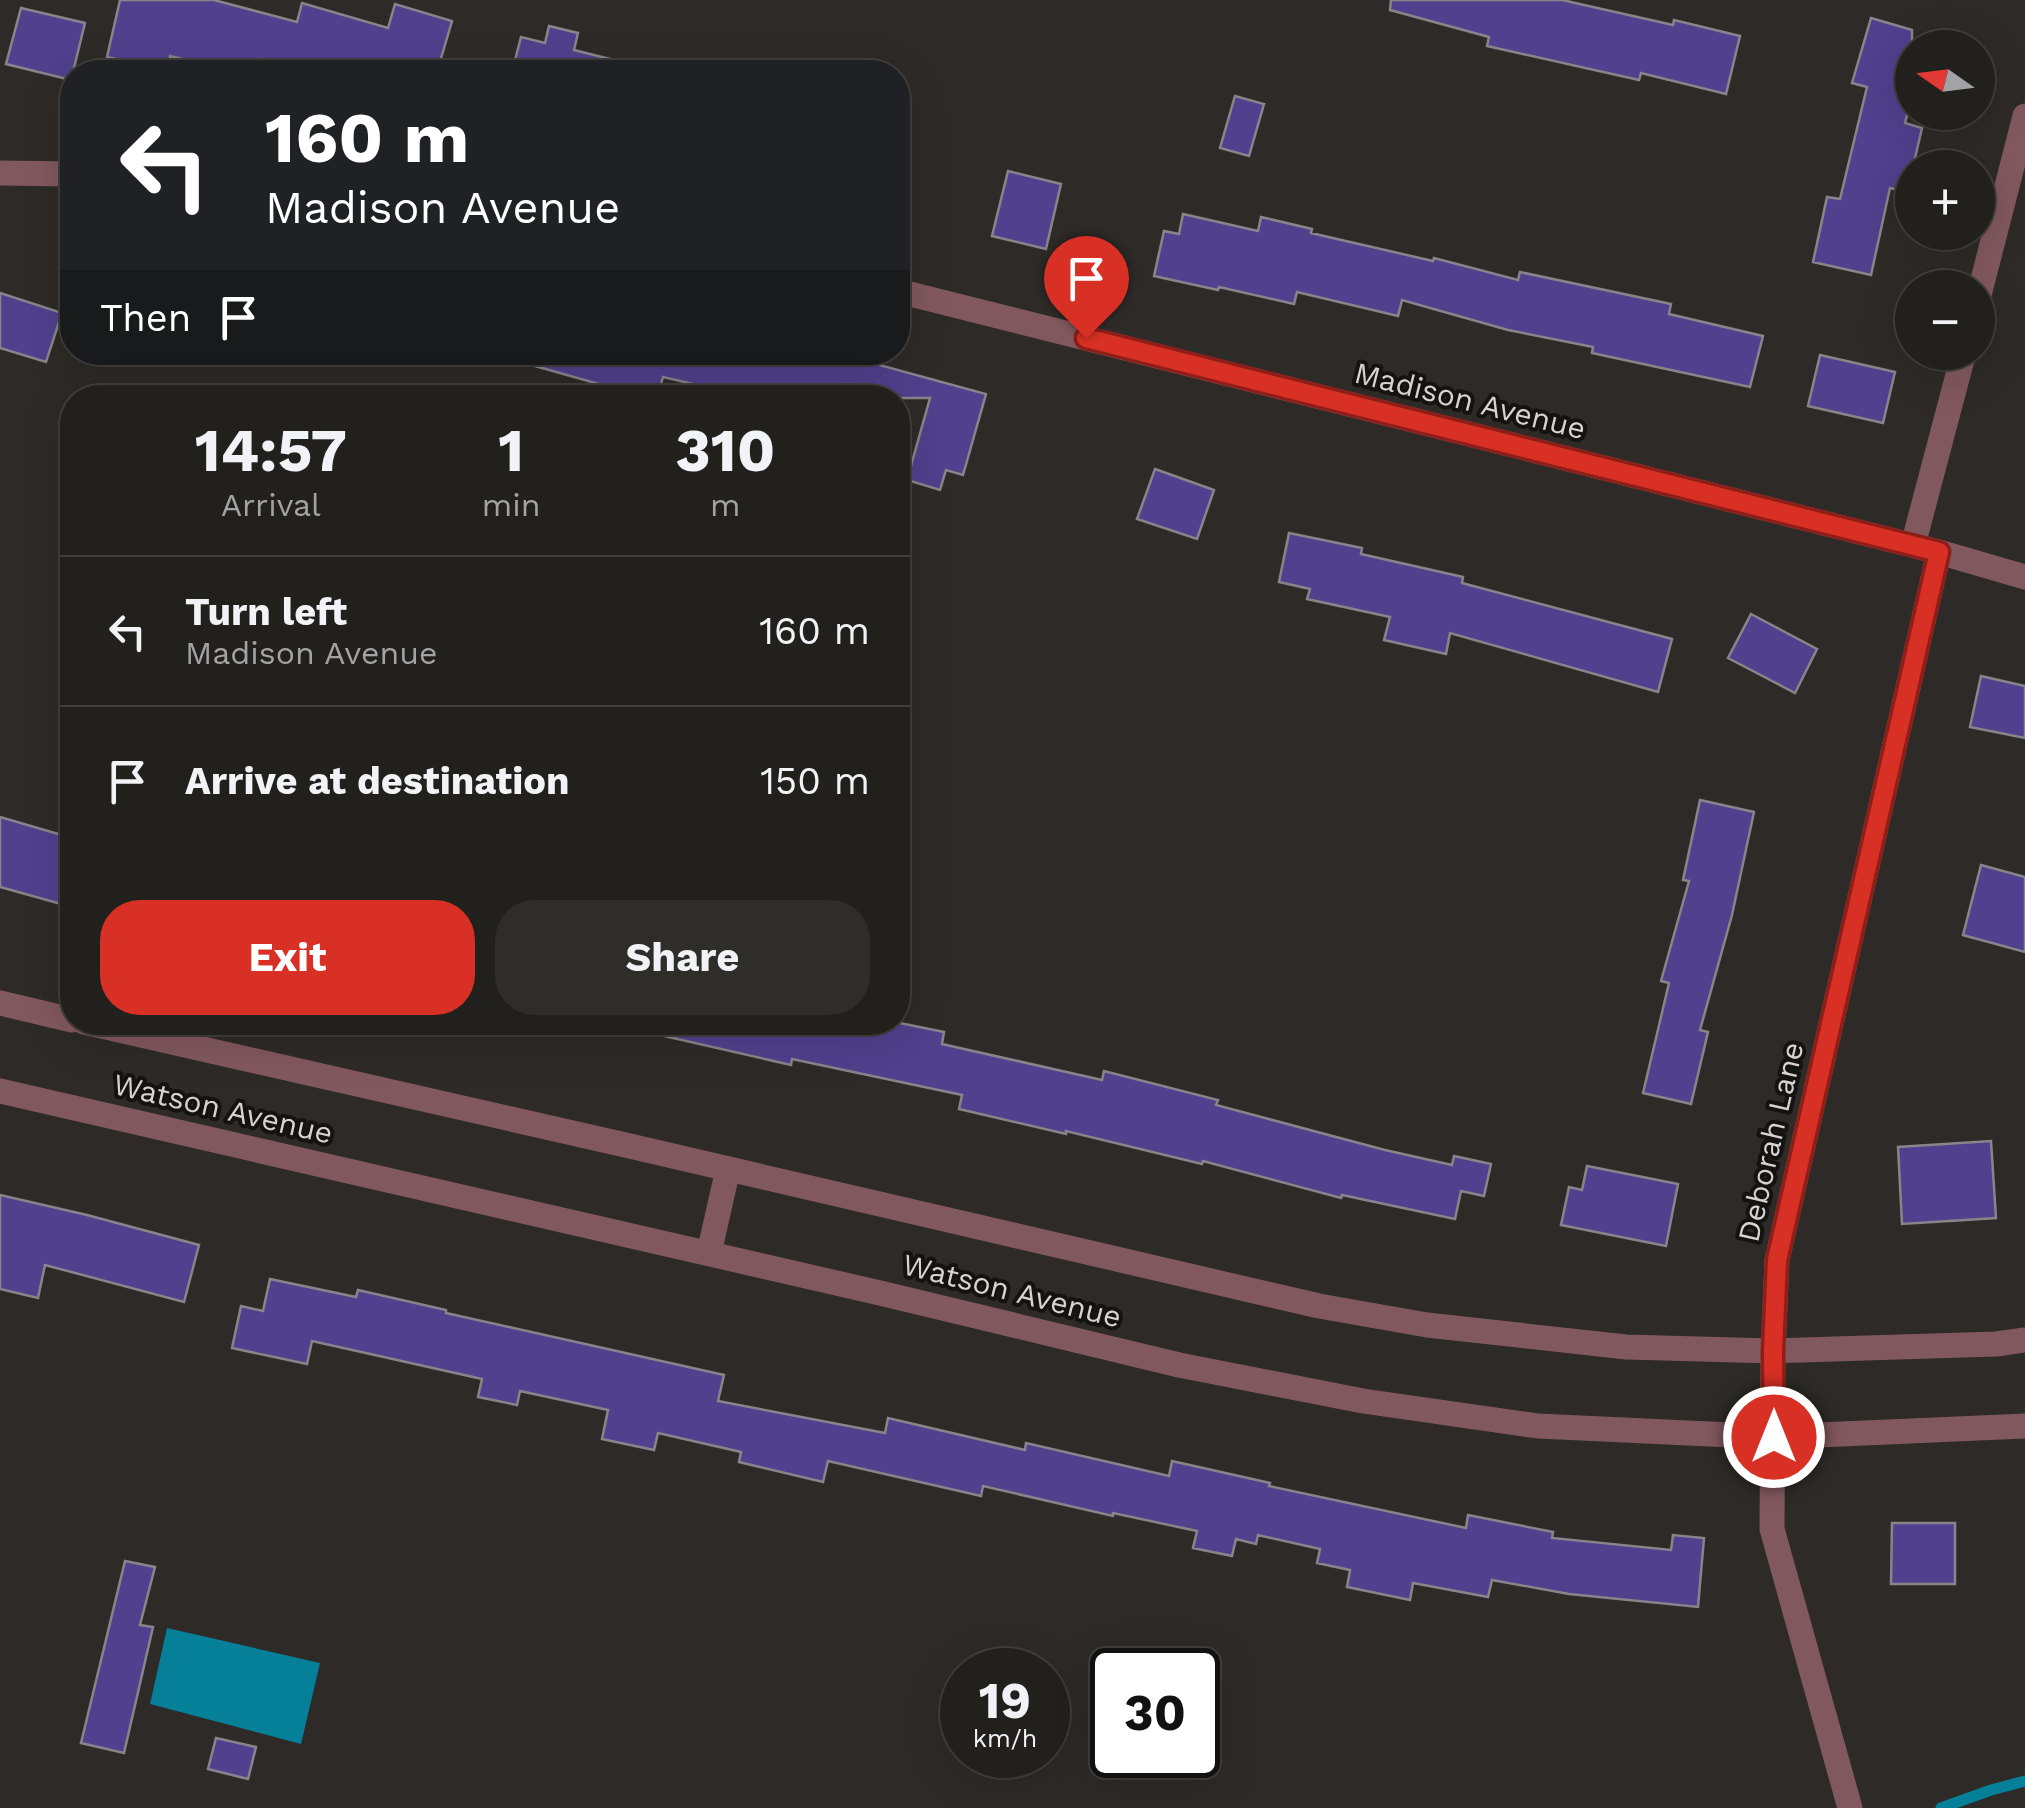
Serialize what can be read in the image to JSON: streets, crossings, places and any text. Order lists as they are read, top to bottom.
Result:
{
  "streets": {
    "street": ["Madison Avenue", "Watson Avenue", "Deborah Lane"]
  },
  "crossings": [
    ["Madison Avenue", "Deborah Lane"],
    ["Watson Avenue", "Deborah Lane"]
  ],
  "north": "left",
  "page": {
    "map_buttons": ["+", "−"],
    "turn": ["160 m", "Madison Avenue"],
    "then": "Then",
    "eta": [
      "14:57",
      "Arrival",
      "1",
      "min",
      "310",
      "m"
    ],
    "list": [
      {
        "name": "Turn left",
        "note": "Madison Avenue",
        "value": "160 m"
      },
      {
        "name": "Arrive at destination",
        "value": "150 m"
      }
    ],
    "buttons": ["Exit", "Share"],
    "speed": "19 km/h",
    "limit": "30"
  }
}
